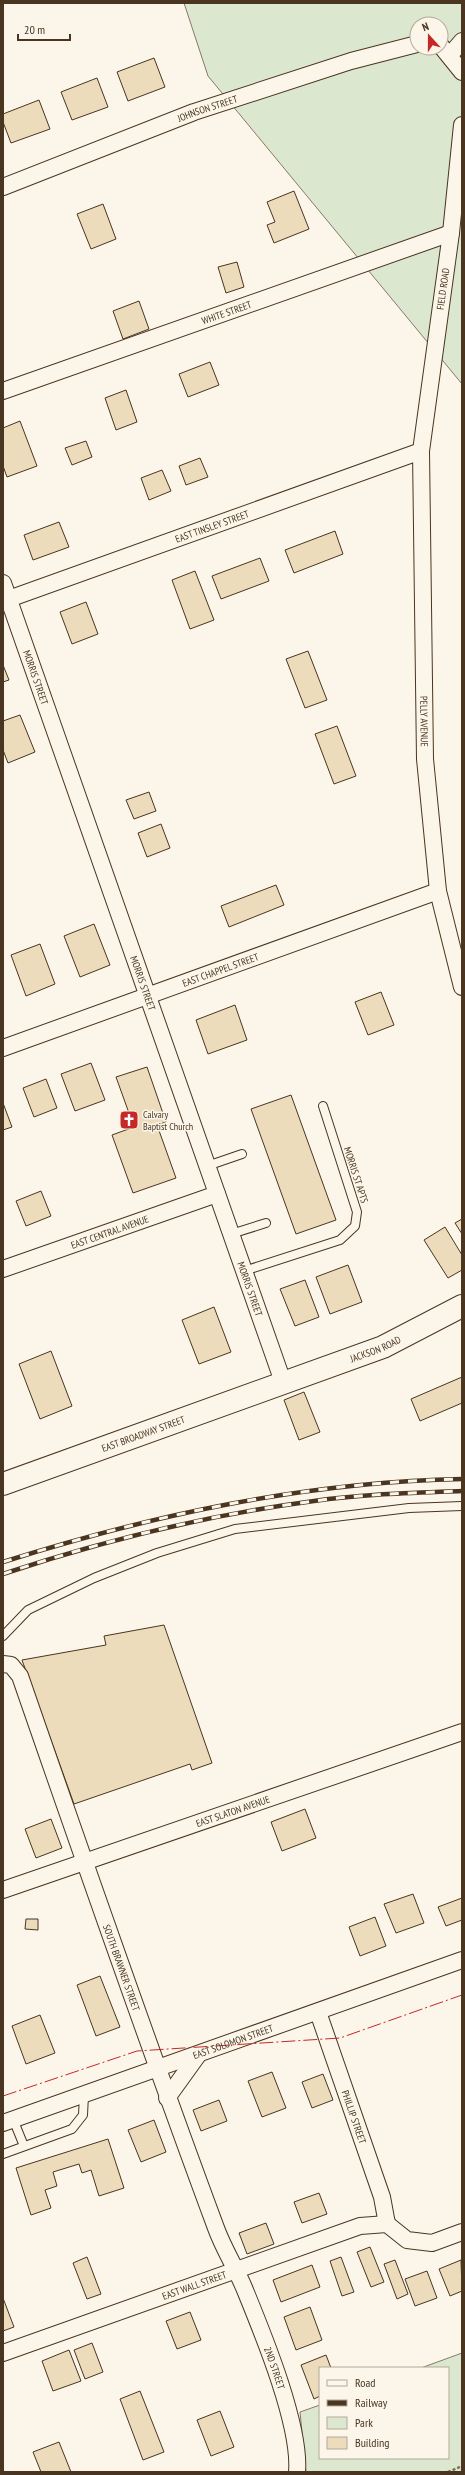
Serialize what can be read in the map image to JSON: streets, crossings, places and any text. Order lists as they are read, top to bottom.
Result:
{
  "streets": {
    "main road": ["JACKSON ROAD", "EAST BROADWAY STREET"],
    "street": [
      "JOHNSON STREET",
      "FIELD ROAD",
      "WHITE STREET",
      "EAST TINSLEY STREET",
      "MORRIS STREET",
      "PELLY AVENUE",
      "EAST CHAPPEL STREET",
      "EAST CENTRAL AVENUE",
      "EAST SLATON AVENUE",
      "SOUTH BRAWNER STREET",
      "EAST SOLOMON STREET",
      "PHILLIP STREET",
      "EAST WALL STREET",
      "2ND STREET"
    ],
    "lane": ["MORRIS ST APTS"]
  },
  "crossings": [
    ["FIELD ROAD", "WHITE STREET"],
    ["FIELD ROAD", "EAST TINSLEY STREET"],
    ["FIELD ROAD", "PELLY AVENUE"],
    ["EAST TINSLEY STREET", "MORRIS STREET"],
    ["EAST TINSLEY STREET", "PELLY AVENUE"],
    ["MORRIS STREET", "EAST CHAPPEL STREET"],
    ["MORRIS STREET", "MORRIS ST APTS"],
    ["MORRIS STREET", "EAST CENTRAL AVENUE"],
    ["MORRIS STREET", "JACKSON ROAD"],
    ["MORRIS STREET", "EAST BROADWAY STREET"],
    ["PELLY AVENUE", "EAST CHAPPEL STREET"],
    ["JACKSON ROAD", "EAST BROADWAY STREET"],
    ["EAST SLATON AVENUE", "SOUTH BRAWNER STREET"],
    ["SOUTH BRAWNER STREET", "EAST SOLOMON STREET"],
    ["SOUTH BRAWNER STREET", "EAST WALL STREET"],
    ["SOUTH BRAWNER STREET", "2ND STREET"],
    ["EAST SOLOMON STREET", "PHILLIP STREET"],
    ["PHILLIP STREET", "EAST WALL STREET"],
    ["EAST WALL STREET", "2ND STREET"]
  ],
  "places": {
    "church": ["Calvary Baptist Church"]
  },
  "legend": [
    "Road",
    "Railway",
    "Park",
    "Building"
  ],
  "scale_bar": "20 m",
  "north": "top"
}
